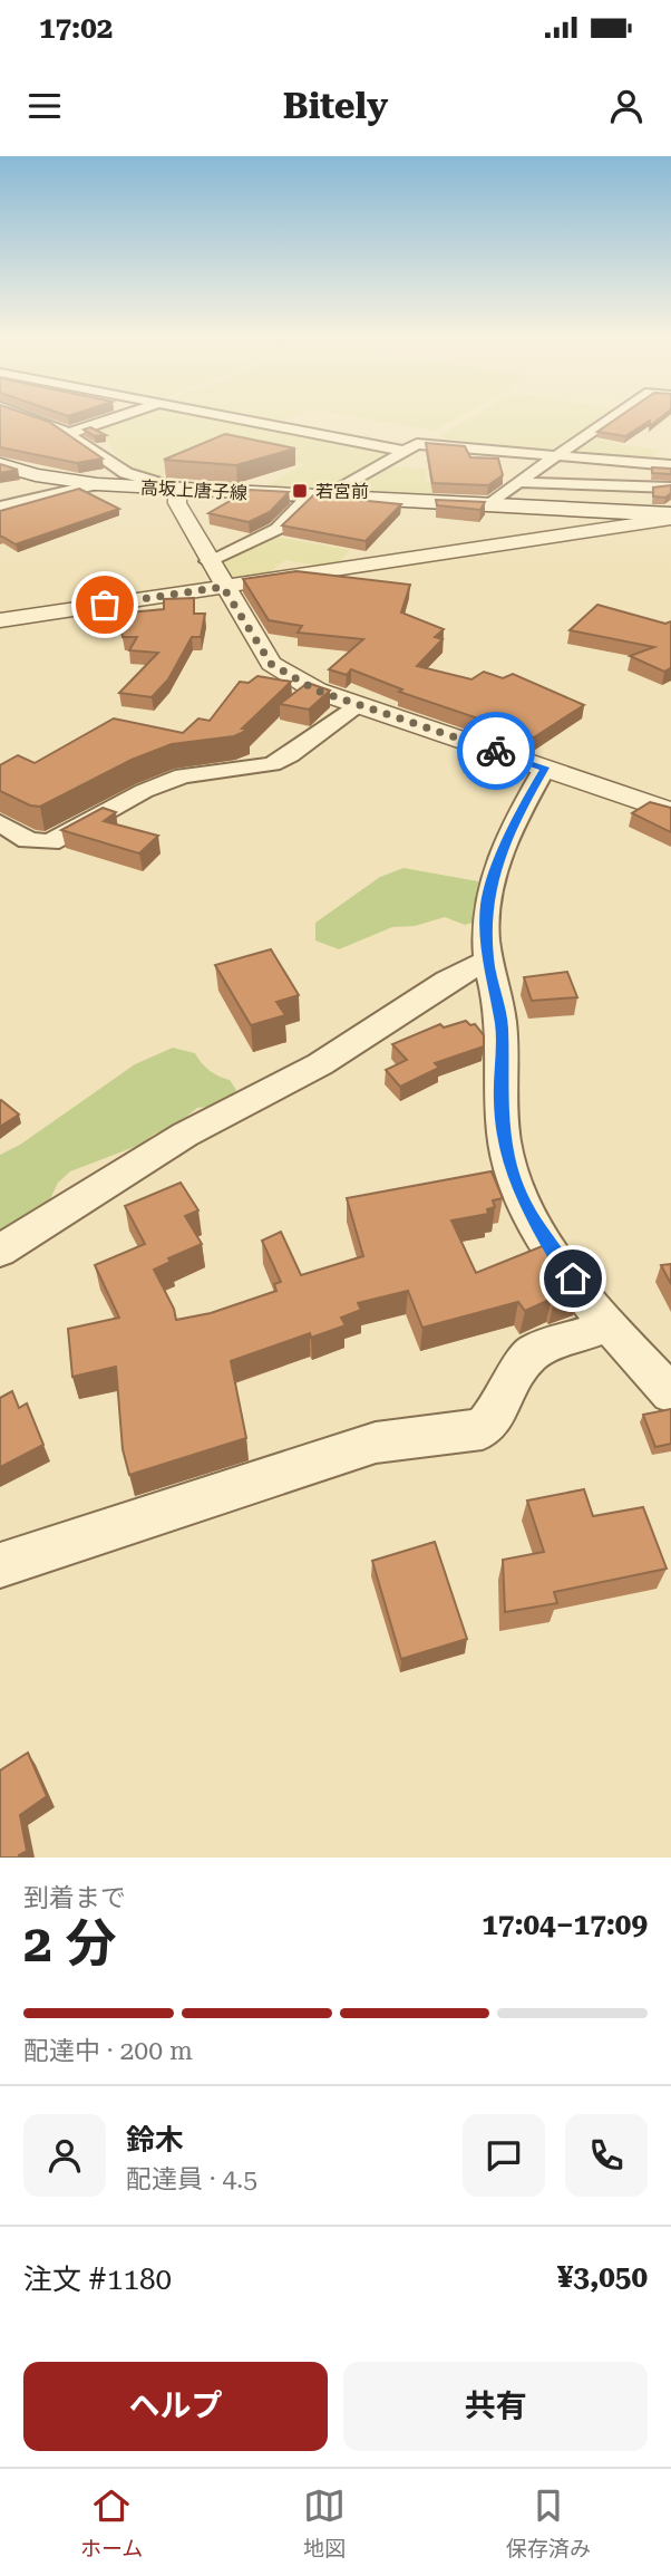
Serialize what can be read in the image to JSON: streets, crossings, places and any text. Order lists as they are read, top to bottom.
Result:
{
  "streets": {
    "main road": ["高坂上唐子線"]
  },
  "places": {
    "transit": ["若宮前"]
  },
  "page": {
    "status": "17:02",
    "header": "Bitely",
    "heading": ["2 分", "到着まで", "17:04–17:09"],
    "panel": [
      "鈴木",
      "配達員 · 4.5",
      "注文 #1180",
      "¥3,050"
    ],
    "bar": "配達中 · 200 m",
    "buttons": ["ヘルプ", "共有"],
    "tabs": ["ホーム", "地図", "保存済み"]
  }
}
